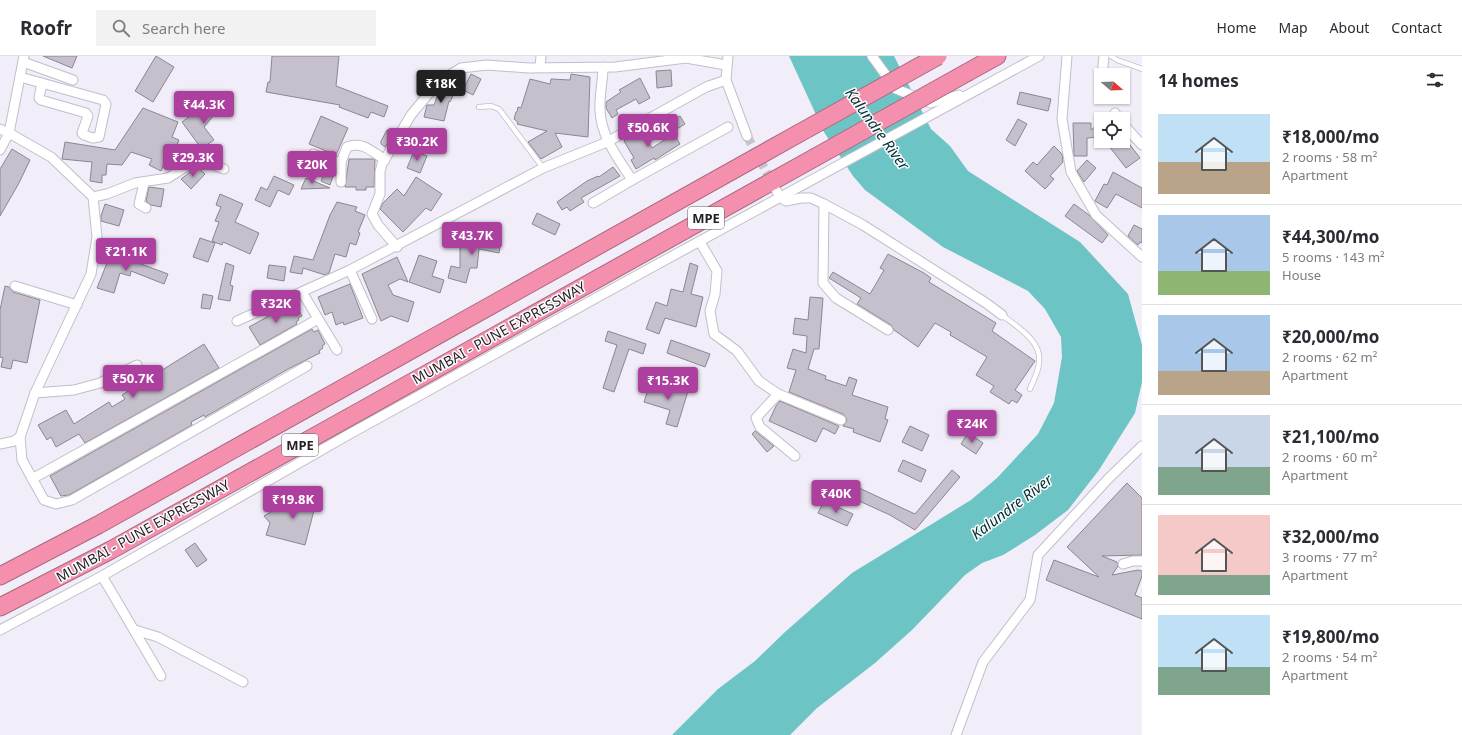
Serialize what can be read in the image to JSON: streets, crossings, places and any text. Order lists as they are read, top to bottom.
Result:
{
  "streets": {
    "highway": ["MPE", "MUMBAI - PUNE EXPRESSWAY"]
  },
  "water": ["Kalundre River"],
  "north": "right",
  "page": {
    "header": "Roofr",
    "search": "Search here",
    "nav": [
      "Home",
      "Map",
      "About",
      "Contact"
    ],
    "heading": "14 homes",
    "price": [
      "₹18K",
      "₹44.3K",
      "₹50.6K",
      "₹30.2K",
      "₹29.3K",
      "₹20K",
      "₹43.7K",
      "₹21.1K",
      "₹32K",
      "₹50.7K",
      "₹15.3K",
      "₹24K",
      "₹40K",
      "₹19.8K"
    ],
    "list": [
      {
        "name": "₹18,000/mo",
        "note": "2 rooms · 58 m² · Apartment"
      },
      {
        "name": "₹44,300/mo",
        "note": "5 rooms · 143 m² · House"
      },
      {
        "name": "₹20,000/mo",
        "note": "2 rooms · 62 m² · Apartment"
      },
      {
        "name": "₹21,100/mo",
        "note": "2 rooms · 60 m² · Apartment"
      },
      {
        "name": "₹32,000/mo",
        "note": "3 rooms · 77 m² · Apartment"
      },
      {
        "name": "₹19,800/mo",
        "note": "2 rooms · 54 m² · Apartment"
      }
    ]
  }
}
